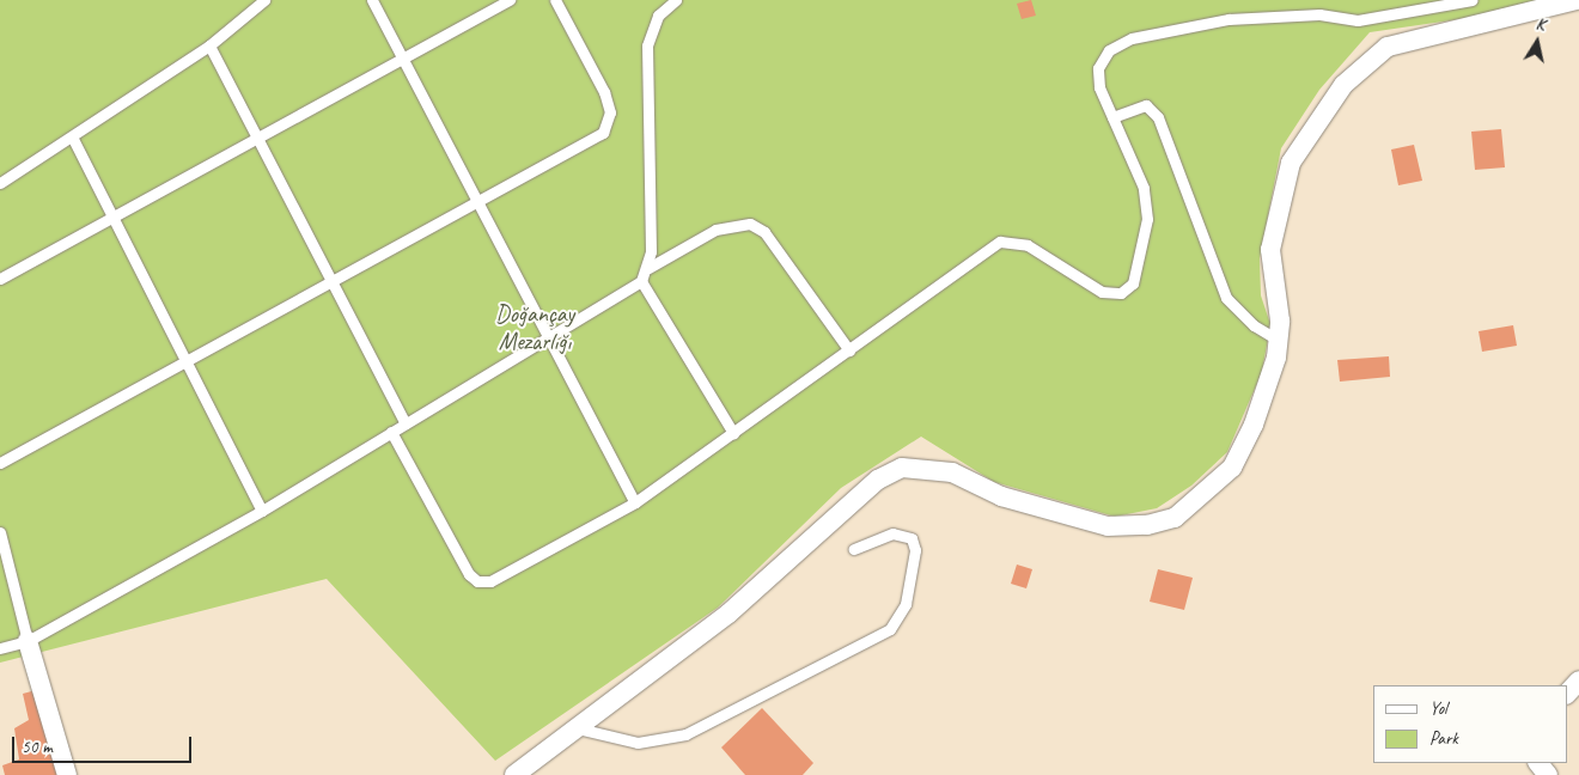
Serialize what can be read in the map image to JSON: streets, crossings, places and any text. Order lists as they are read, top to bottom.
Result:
{
  "parks": ["Doğançay Mezarlığı"],
  "legend": ["Yol", "Park"],
  "scale_bar": "50 m",
  "north": "top"
}
